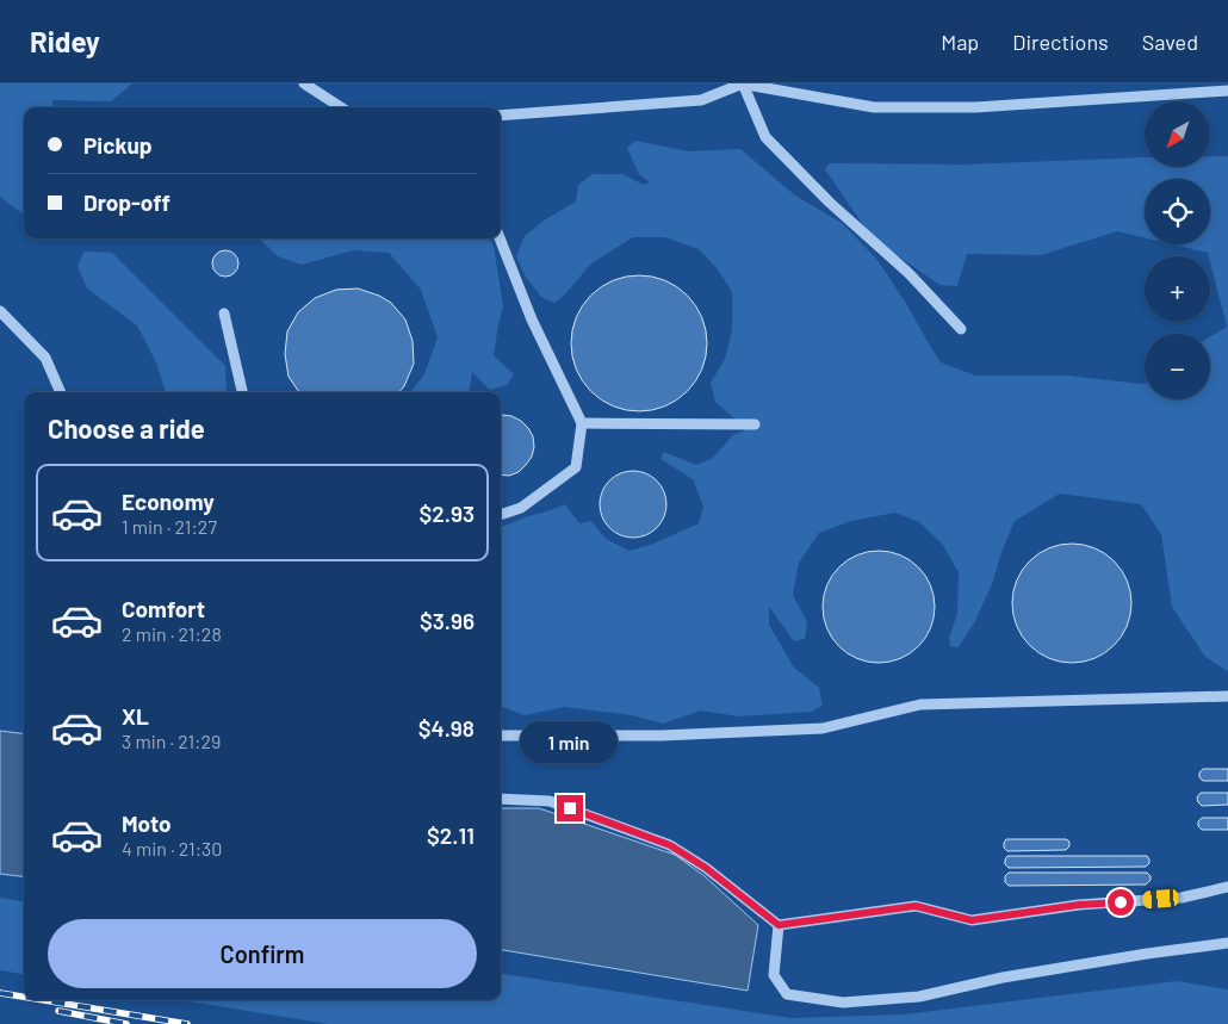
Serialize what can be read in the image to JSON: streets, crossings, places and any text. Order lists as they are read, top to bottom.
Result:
{
  "north": "bottom left",
  "page": {
    "header": "Ridey",
    "nav": ["Map", "Directions", "Saved"],
    "map_buttons": ["+", "−"],
    "banner": ["Pickup", "Drop-off"],
    "heading": "Choose a ride",
    "list": [
      {
        "name": "Economy",
        "note": "1 min · 21:27",
        "value": "$2.93"
      },
      {
        "name": "Comfort",
        "note": "2 min · 21:28",
        "value": "$3.96"
      },
      {
        "name": "XL",
        "note": "3 min · 21:29",
        "value": "$4.98"
      },
      {
        "name": "Moto",
        "note": "4 min · 21:30",
        "value": "$2.11"
      }
    ],
    "bubble": "1 min",
    "buttons": "Confirm"
  }
}
